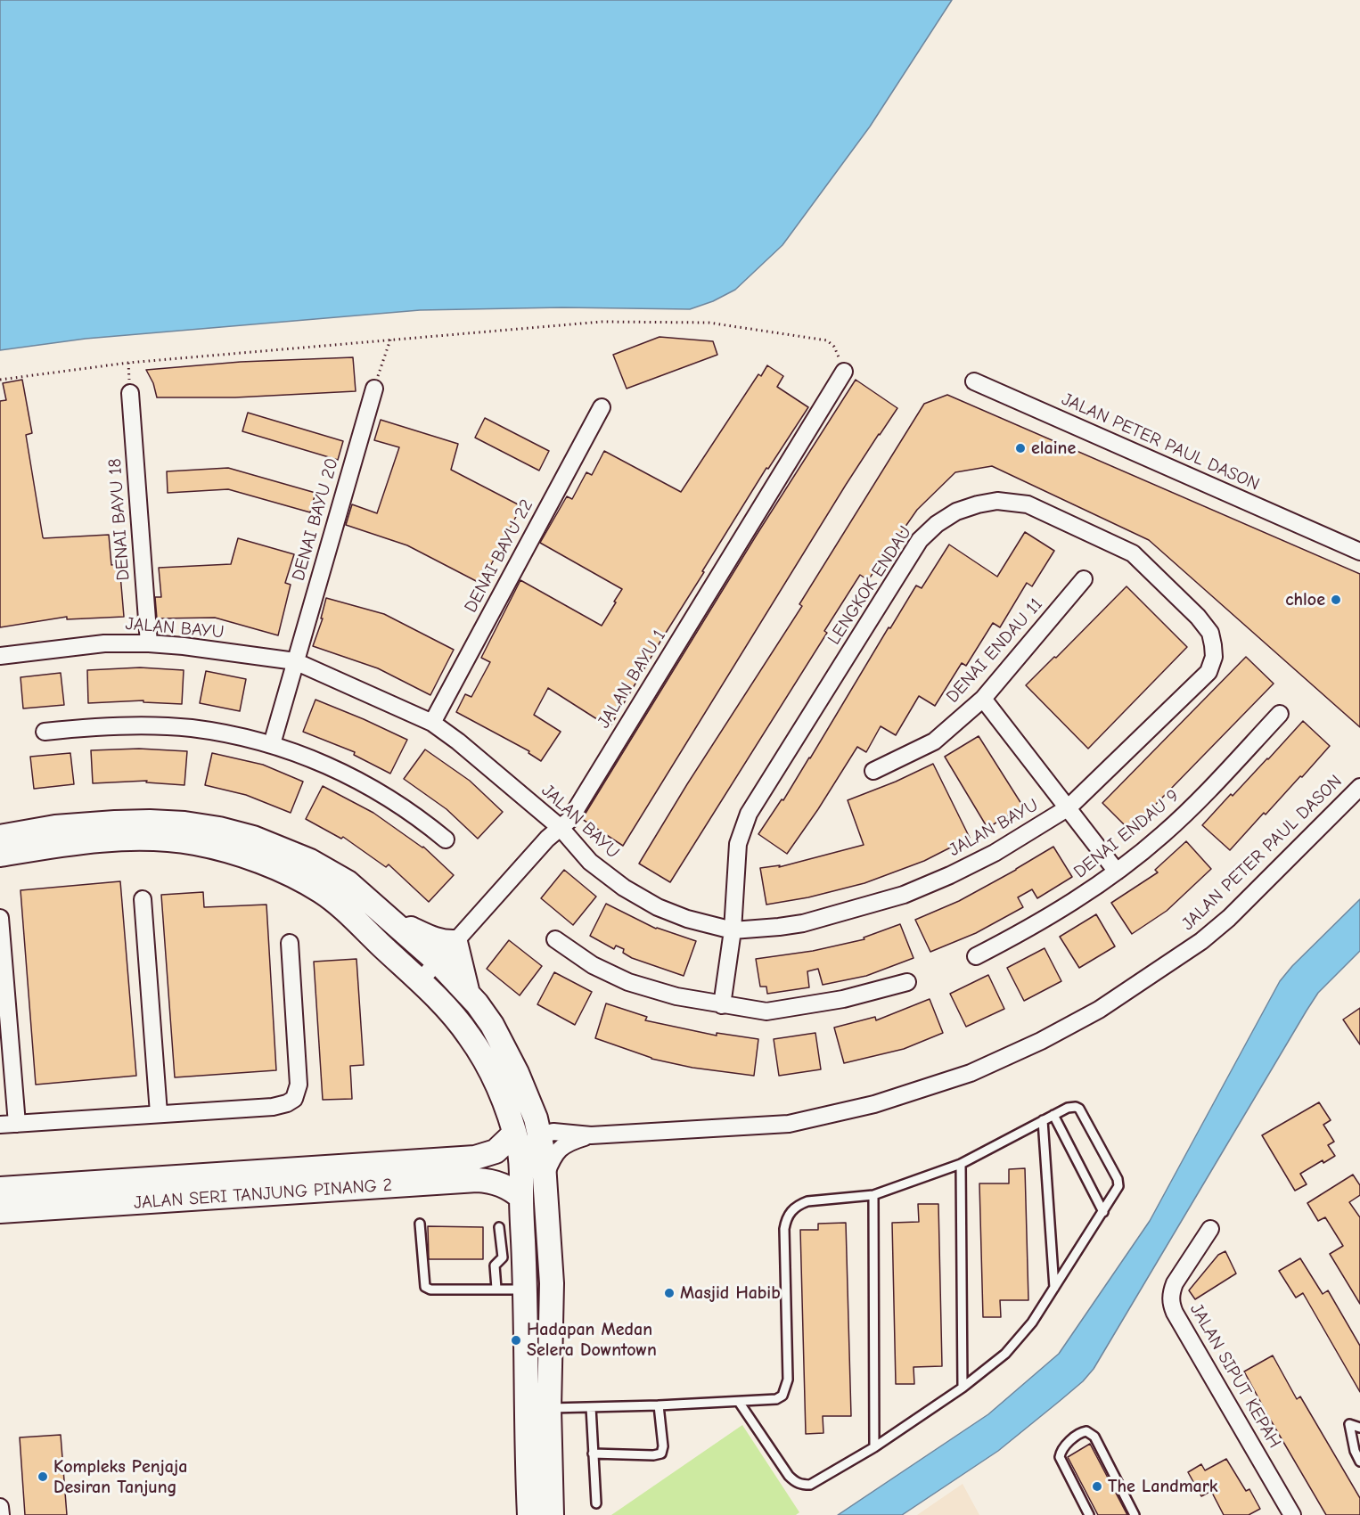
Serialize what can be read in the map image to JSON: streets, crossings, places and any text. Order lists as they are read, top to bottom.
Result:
{
  "streets": {
    "main road": ["JALAN SERI TANJUNG PINANG 2"],
    "street": [
      "JALAN PETER PAUL DASON",
      "DENAI BAYU 18",
      "DENAI BAYU 20",
      "DENAI BAYU 22",
      "LENGKOK ENDAU",
      "JALAN BAYU",
      "DENAI ENDAU 11",
      "JALAN BAYU 1",
      "DENAI ENDAU 9",
      "JALAN SIPUT KEPAH"
    ]
  },
  "crossings": [
    ["DENAI BAYU 18", "JALAN BAYU"],
    ["DENAI BAYU 20", "JALAN BAYU"],
    ["DENAI BAYU 22", "JALAN BAYU"],
    ["LENGKOK ENDAU", "JALAN BAYU"],
    ["JALAN BAYU", "JALAN BAYU 1"]
  ],
  "places": [
    "elaine",
    "chloe",
    "Masjid Habib",
    "Hadapan Medan Selera Downtown",
    "Kompleks Penjaja Desiran Tanjung",
    "The Landmark"
  ]
}
